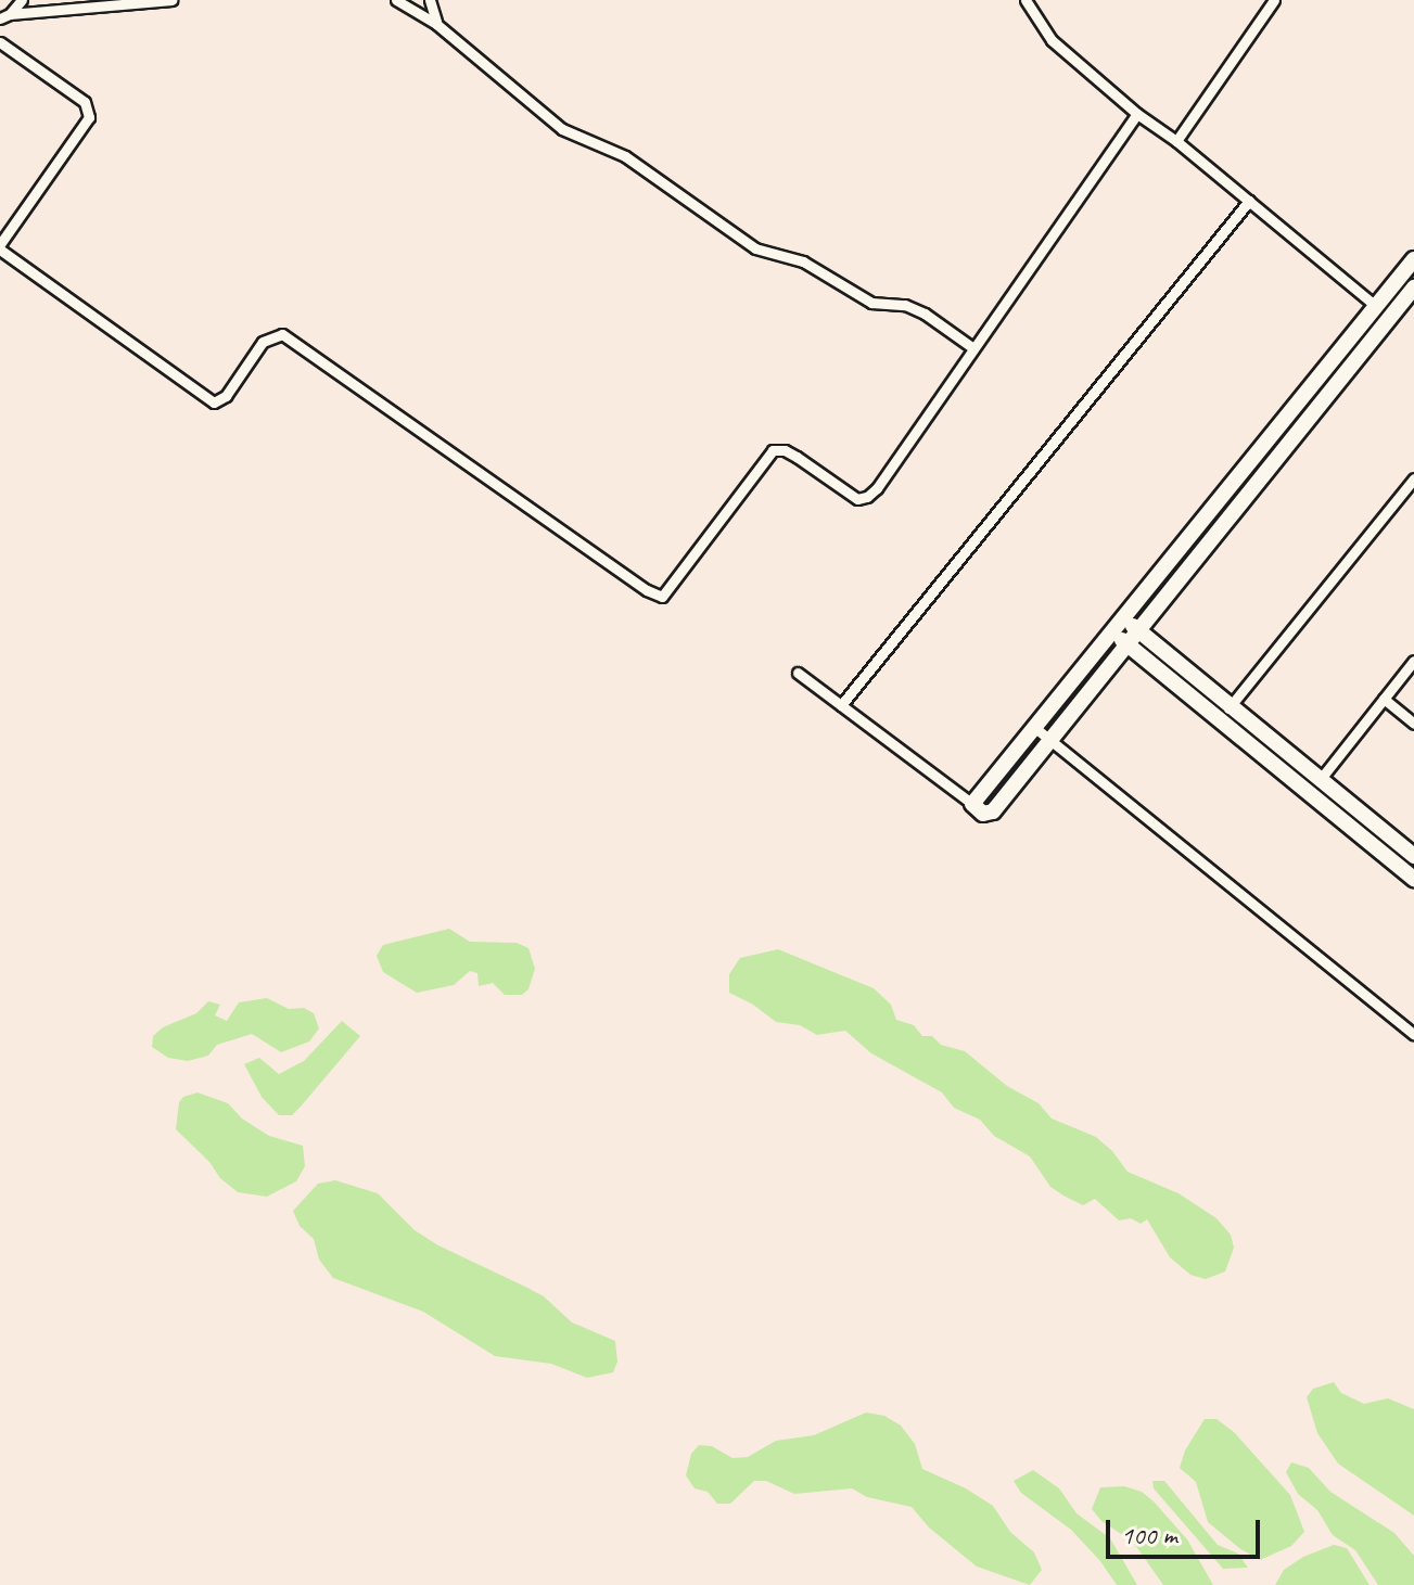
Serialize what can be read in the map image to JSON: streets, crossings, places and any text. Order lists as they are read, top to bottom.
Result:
{
  "scale_bar": "100 m"
}
